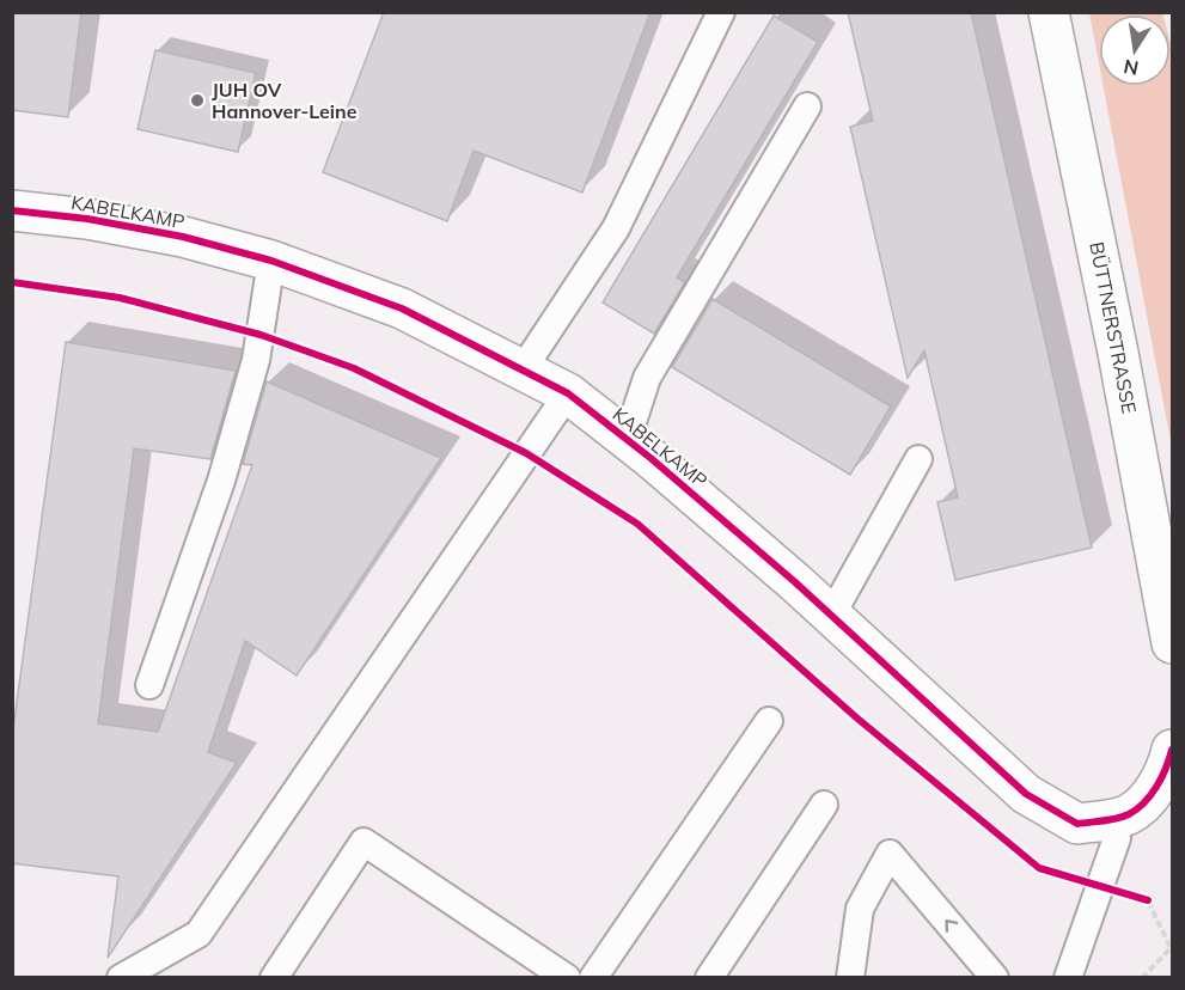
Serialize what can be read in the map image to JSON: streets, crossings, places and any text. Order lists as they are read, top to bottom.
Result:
{
  "streets": {
    "street": ["KABELKAMP", "BÜTTNERSTRASSE"]
  },
  "places": ["JUH OV Hannover-Leine"],
  "north": "bottom"
}
